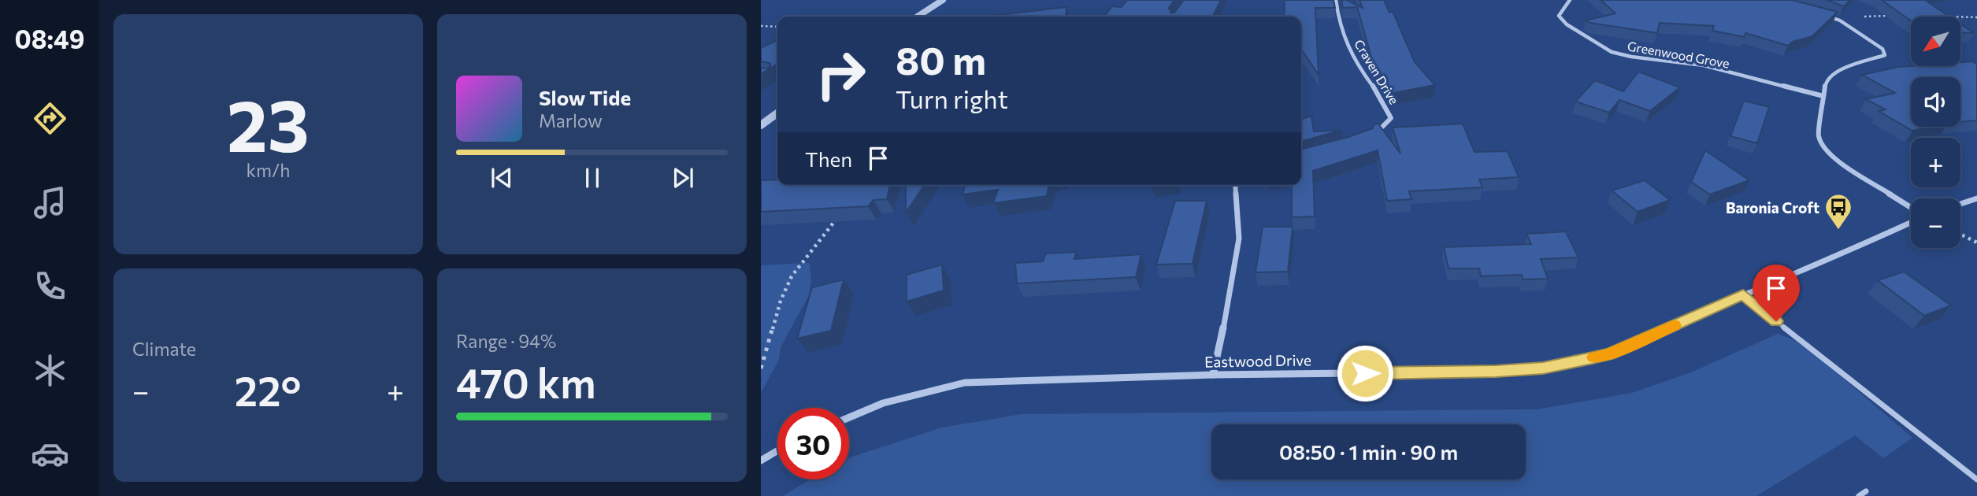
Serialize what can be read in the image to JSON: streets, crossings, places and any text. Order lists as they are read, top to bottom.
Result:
{
  "streets": {
    "street": ["Greenwood Grove", "Craven Drive", "Eastwood Drive"]
  },
  "places": {
    "bus stop": ["Baronia Croft"]
  },
  "north": "bottom left",
  "page": {
    "tabs": "08:49",
    "tile": [
      ["23", "km/h"],
      "Climate",
      ["Range · 94%", "470 km"]
    ],
    "map_buttons": ["+", "−"],
    "turn": ["80 m", "Turn right"],
    "song": ["Slow Tide", "Marlow"],
    "then": "Then",
    "heat": ["−", "22°", "+"],
    "limit": "30",
    "trip": "08:50 · 1 min · 90 m"
  }
}
